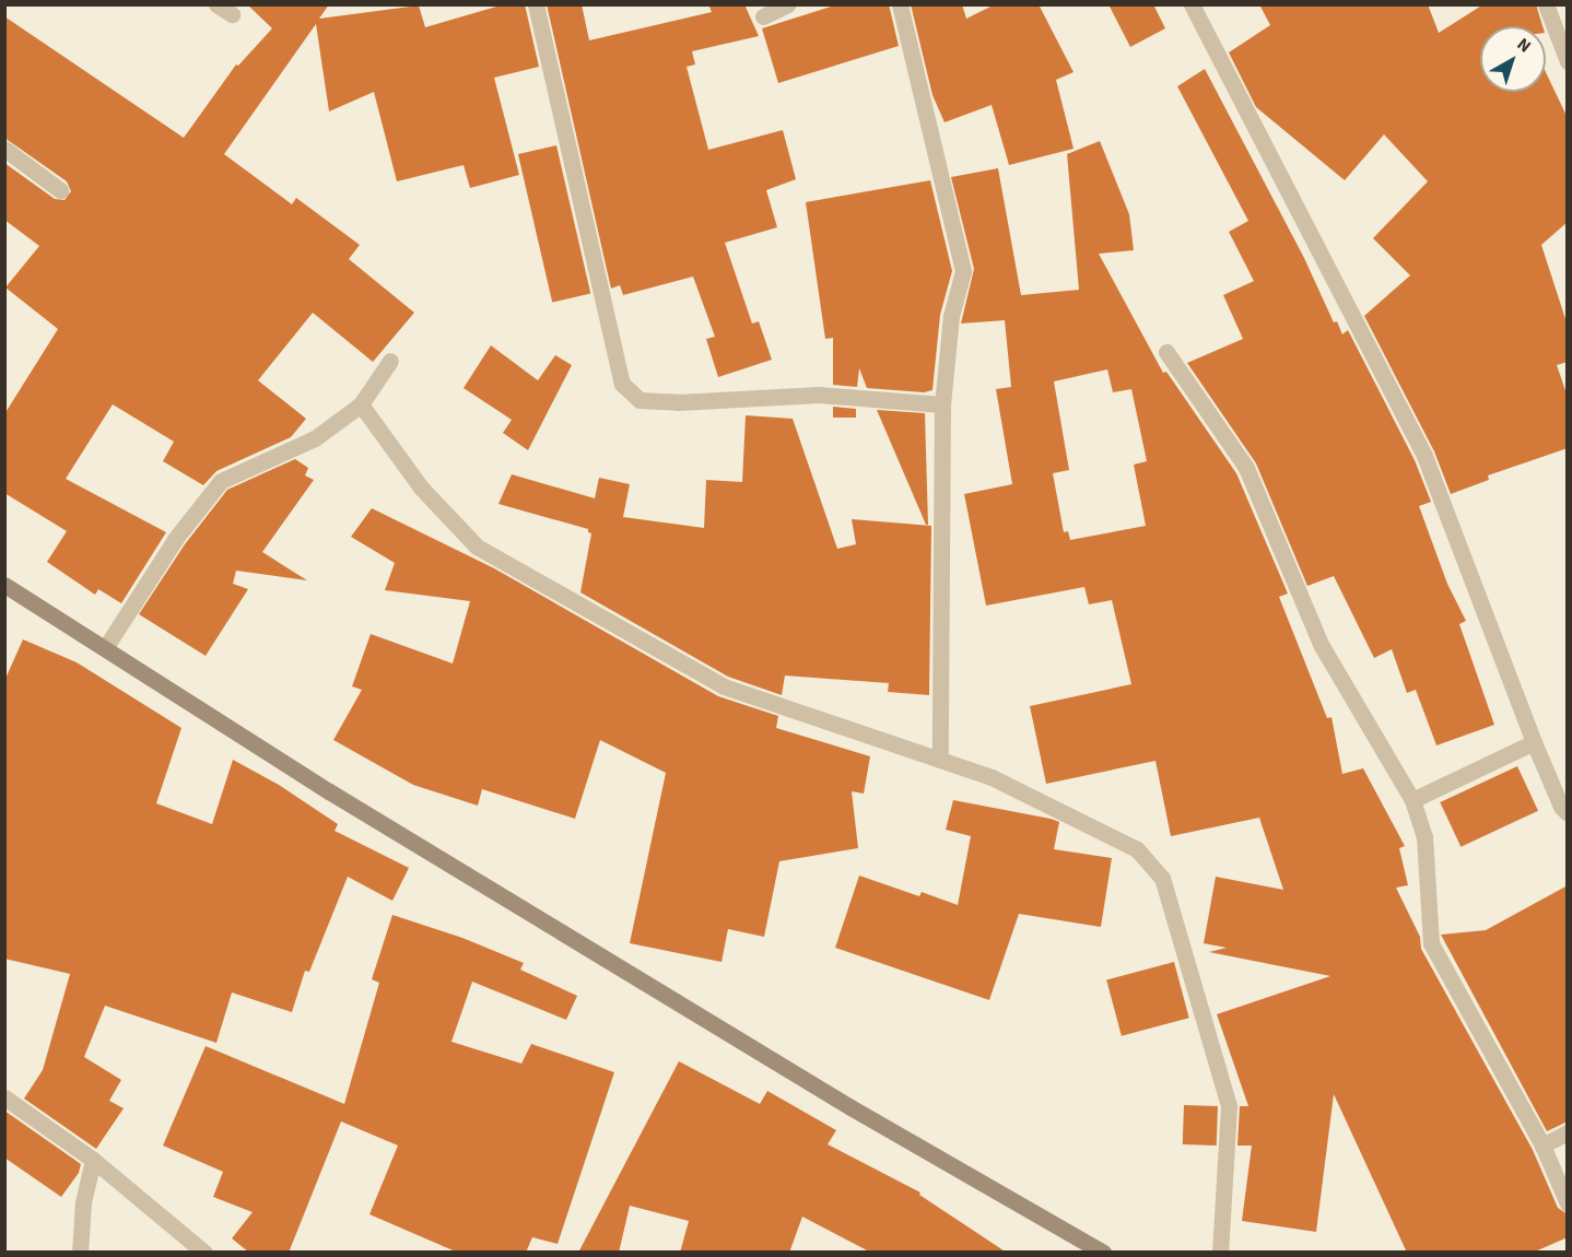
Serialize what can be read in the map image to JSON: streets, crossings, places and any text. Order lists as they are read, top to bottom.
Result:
{
  "north": "top right"
}
